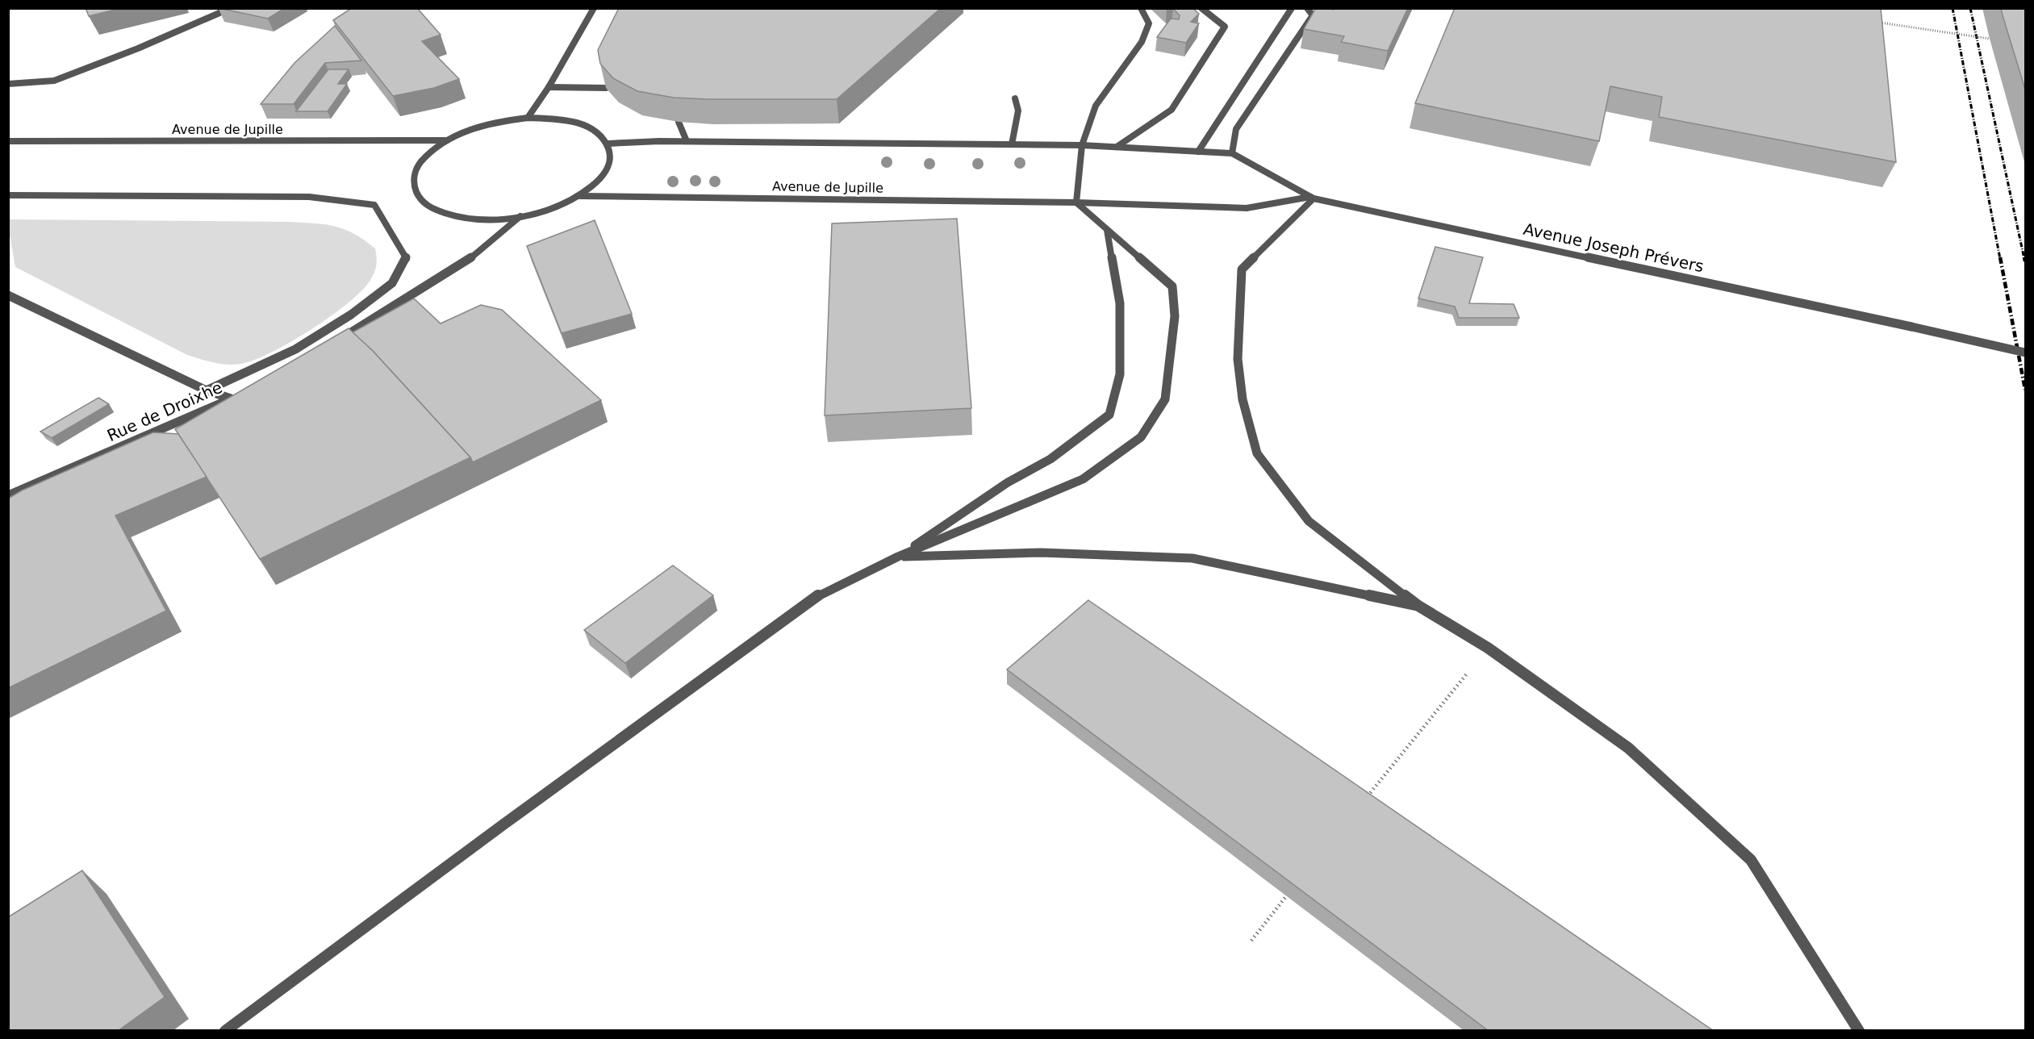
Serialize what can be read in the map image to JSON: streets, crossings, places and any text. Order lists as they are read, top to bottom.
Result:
{
  "streets": {
    "street": ["Avenue de Jupille", "Avenue Joseph Prévers", "Rue de Droixhe"]
  },
  "crossings": [
    ["Avenue de Jupille", "Avenue Joseph Prévers"]
  ]
}
